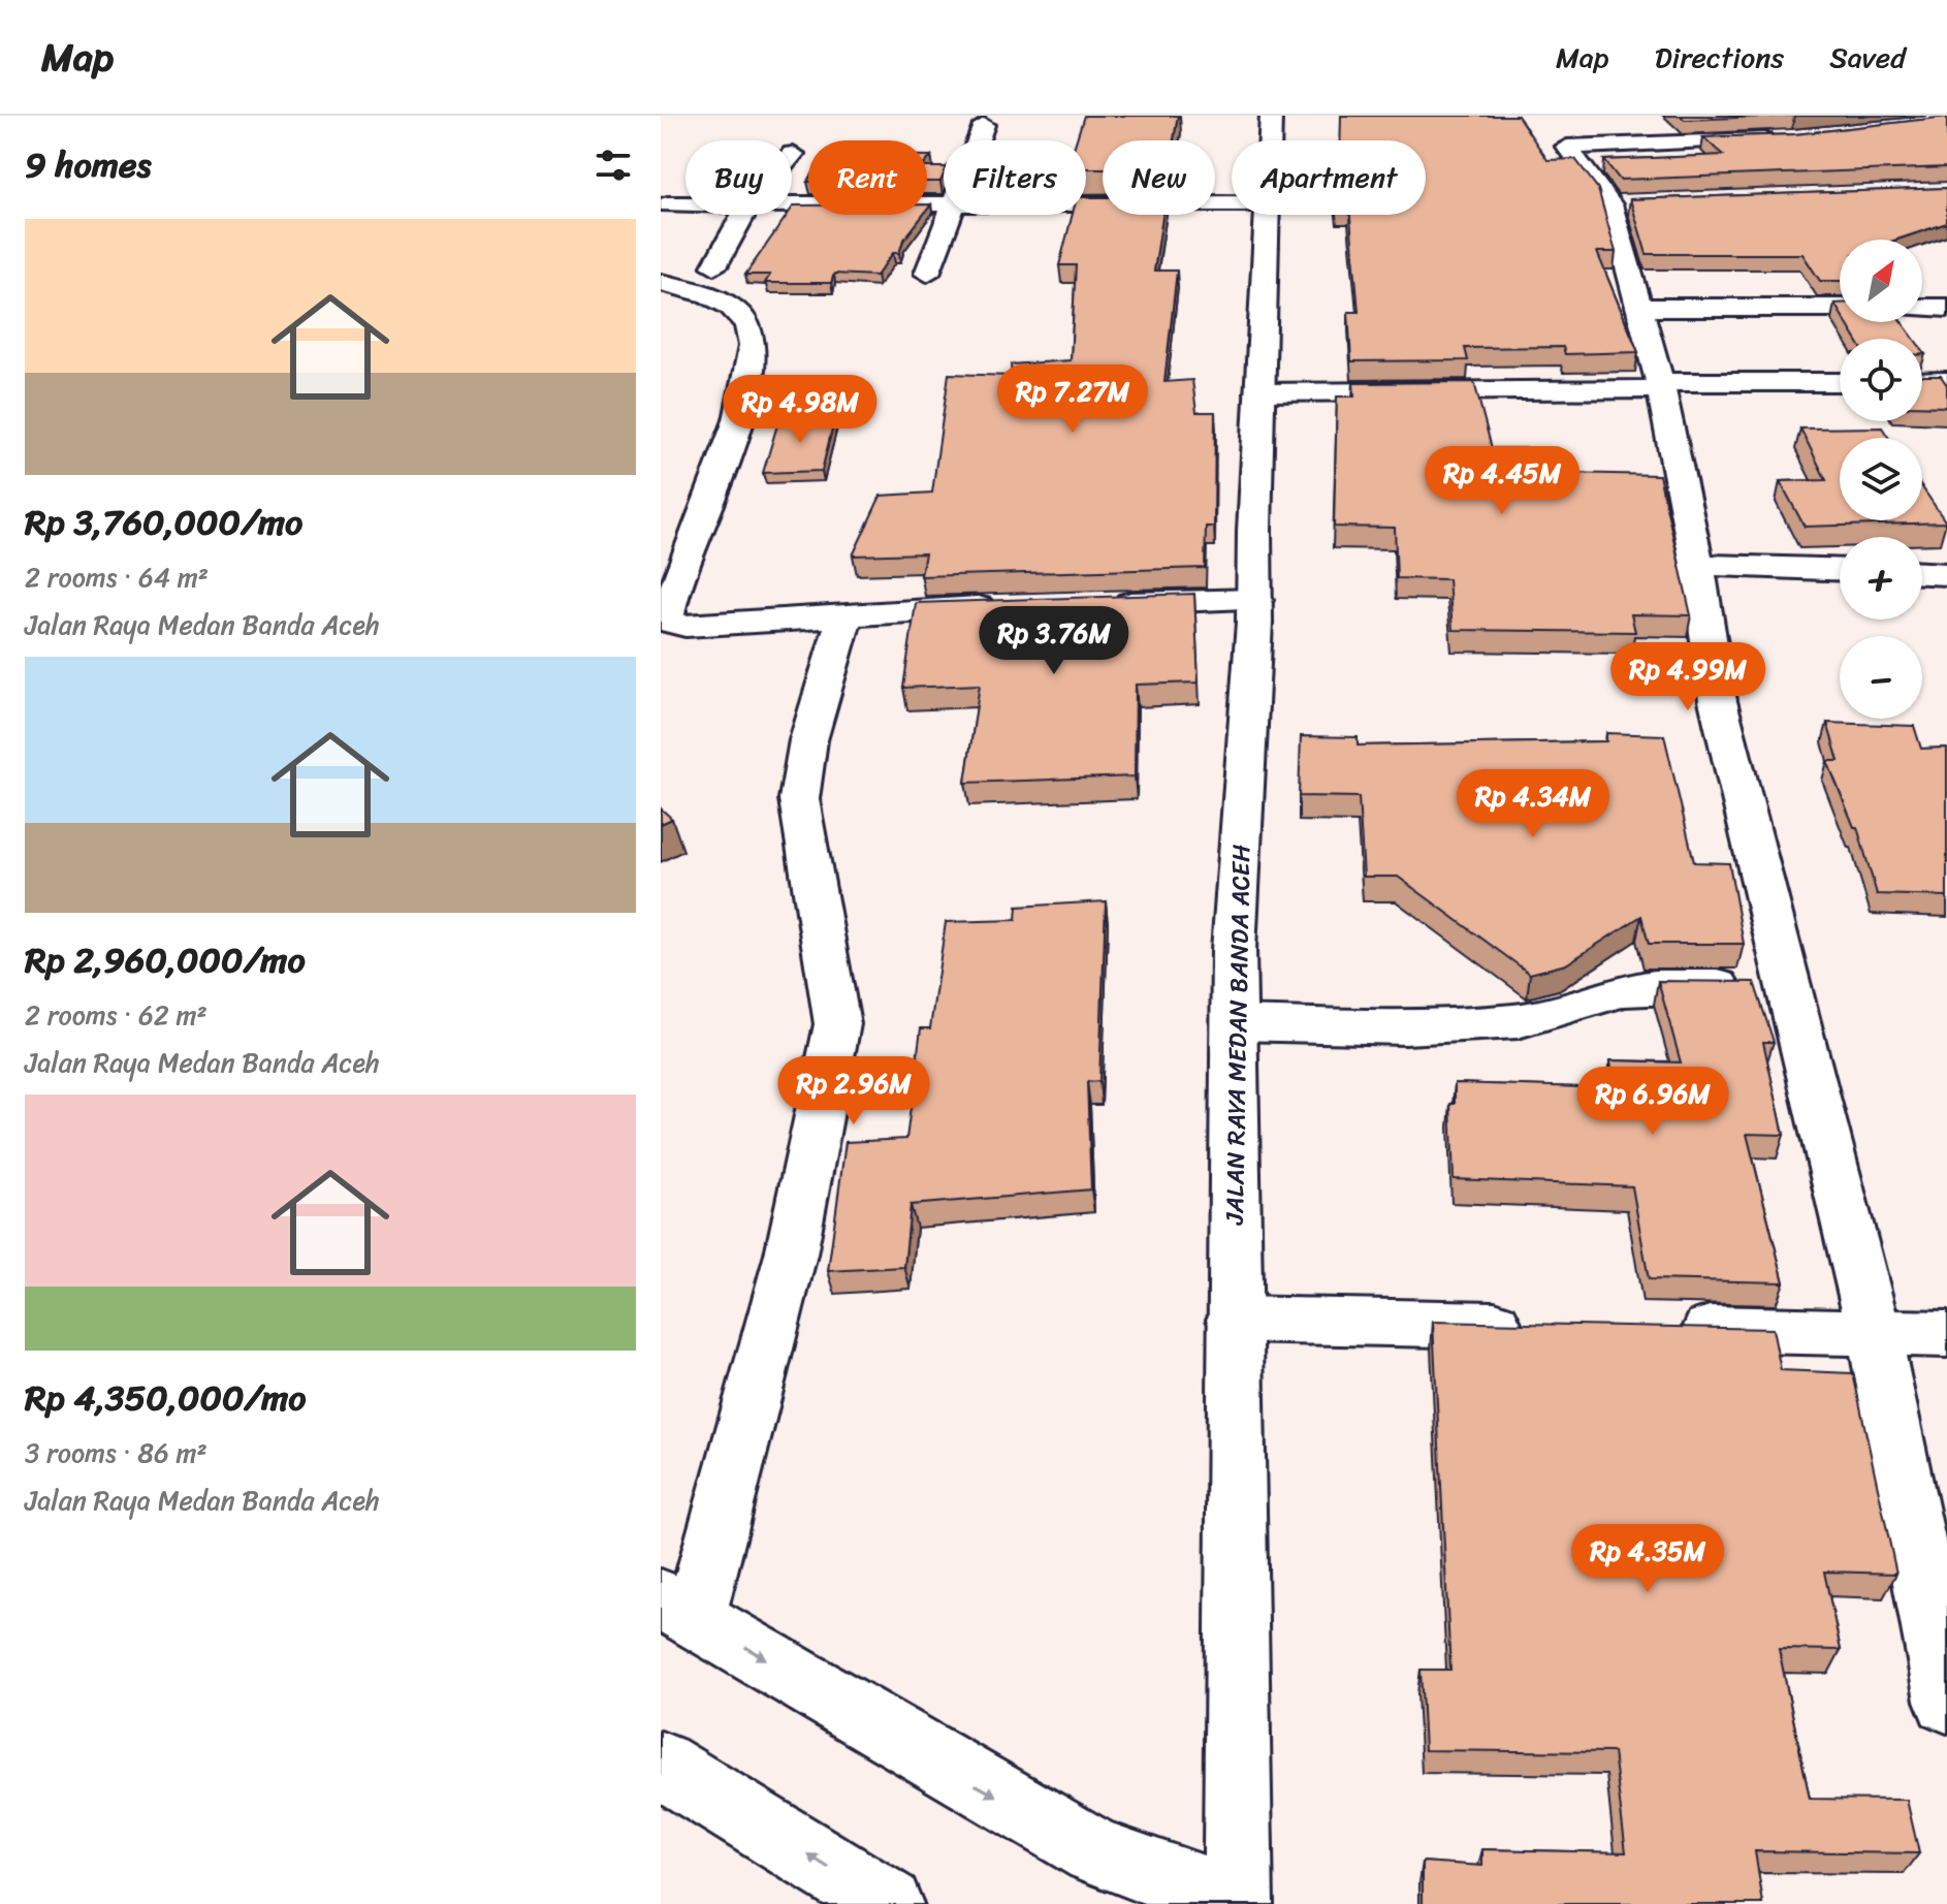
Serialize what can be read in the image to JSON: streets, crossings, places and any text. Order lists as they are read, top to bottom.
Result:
{
  "streets": {
    "main road": ["JALAN RAYA MEDAN BANDA ACEH"]
  },
  "north": "top right",
  "page": {
    "header": "Map",
    "nav": ["Map", "Directions", "Saved"],
    "heading": "9 homes",
    "chip": [
      "Buy",
      "Rent",
      "Filters",
      "New",
      "Apartment"
    ],
    "list": [
      {
        "name": "Rp 3,760,000/mo",
        "note": "2 rooms · 64 m² · Jalan Raya Medan Banda Aceh"
      },
      {
        "name": "Rp 2,960,000/mo",
        "note": "2 rooms · 62 m² · Jalan Raya Medan Banda Aceh"
      },
      {
        "name": "Rp 4,350,000/mo",
        "note": "3 rooms · 86 m² · Jalan Raya Medan Banda Aceh"
      }
    ],
    "map_buttons": ["+", "−"],
    "price": [
      "Rp 7.27M",
      "Rp 4.98M",
      "Rp 4.45M",
      "Rp 3.76M",
      "Rp 4.99M",
      "Rp 4.34M",
      "Rp 2.96M",
      "Rp 6.96M",
      "Rp 4.35M"
    ]
  }
}
